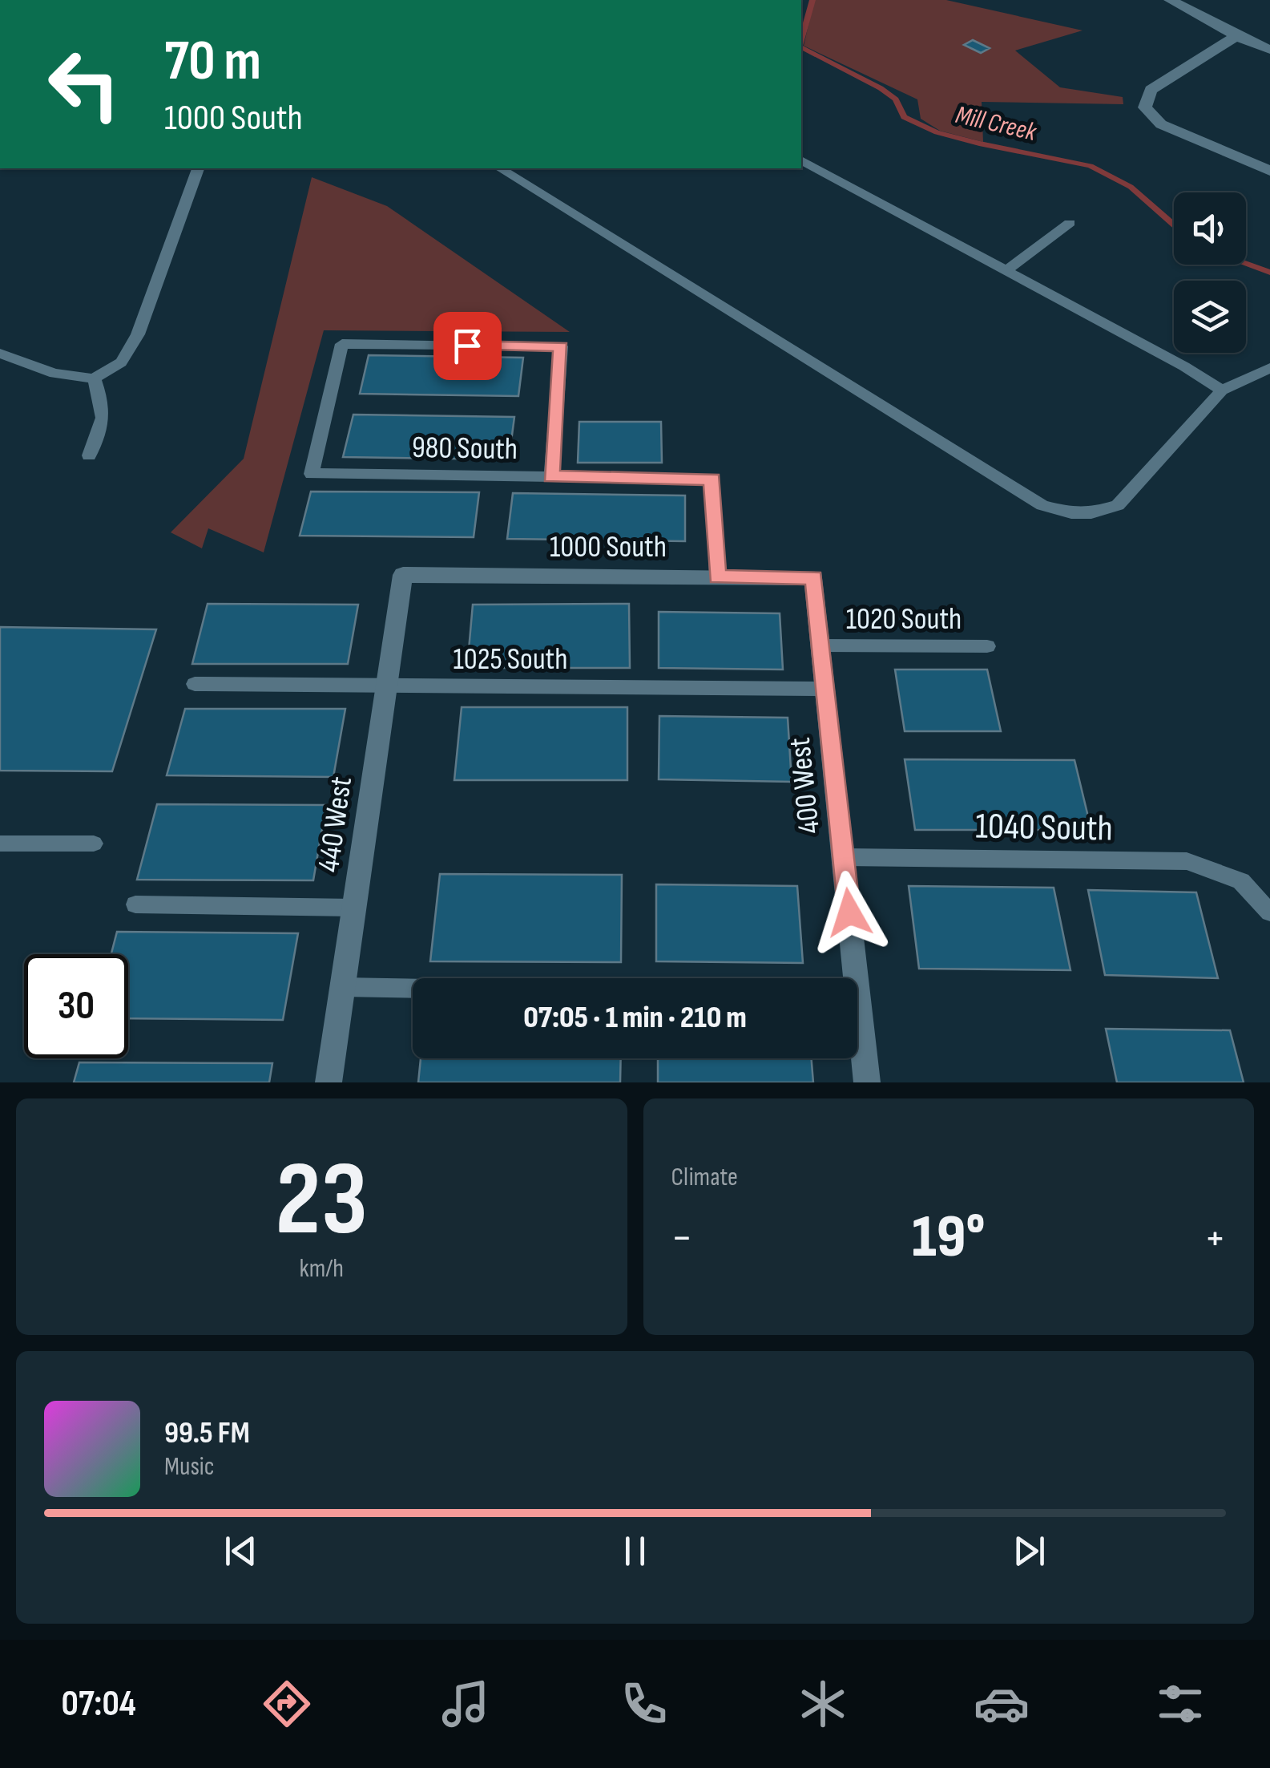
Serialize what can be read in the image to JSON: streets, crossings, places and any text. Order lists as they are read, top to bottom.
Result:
{
  "streets": {
    "street": ["1000 South", "400 West", "440 West"],
    "lane": [
      "980 South",
      "1020 South",
      "1025 South",
      "1040 South"
    ]
  },
  "crossings": [
    ["980 South", "1000 South"],
    ["1000 South", "400 West"],
    ["1000 South", "440 West"],
    ["1020 South", "400 West"],
    ["1025 South", "400 West"],
    ["1025 South", "440 West"],
    ["400 West", "1040 South"]
  ],
  "water": ["Mill Creek"],
  "page": {
    "turn": ["70 m", "1000 South"],
    "limit": "30",
    "trip": "07:05 · 1 min · 210 m",
    "tile": [
      ["23", "km/h"],
      "Climate"
    ],
    "heat": ["−", "19°", "+"],
    "song": ["99.5 FM", "Music"],
    "tabs": "07:04"
  }
}
